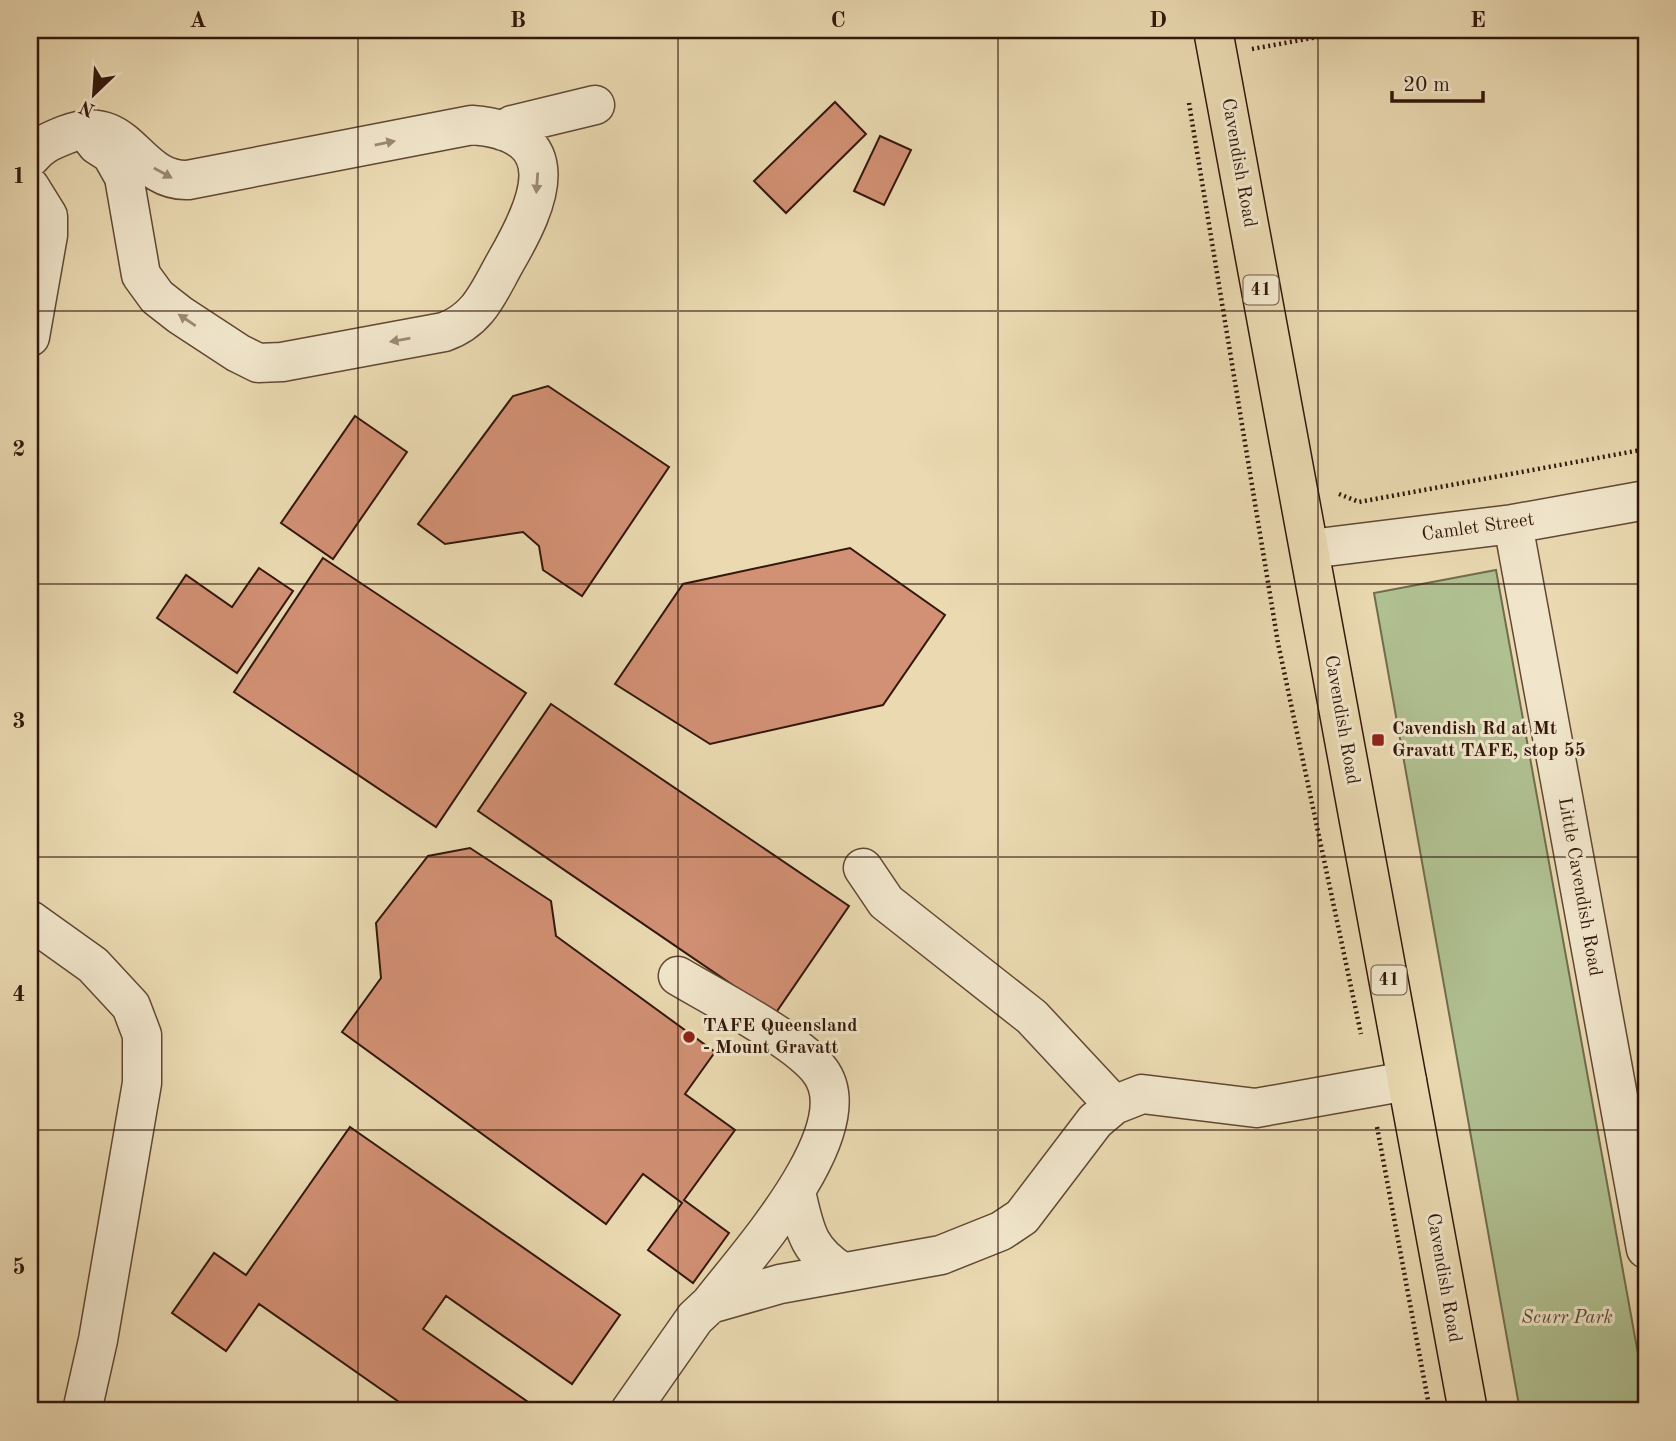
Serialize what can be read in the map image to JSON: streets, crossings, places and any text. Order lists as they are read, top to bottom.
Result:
{
  "streets": {
    "main road": ["Cavendish Road", "41"],
    "street": ["Camlet Street", "Little Cavendish Road"]
  },
  "crossings": [
    ["Cavendish Road", "Camlet Street"],
    ["Camlet Street", "Little Cavendish Road"]
  ],
  "parks": ["Scurr Park"],
  "places": {
    "transit": ["Cavendish Rd at Mt Gravatt TAFE, stop 55"],
    "other": ["TAFE Queensland - Mount Gravatt"]
  },
  "scale_bar": "20 m",
  "north": "bottom left",
  "grid": {
    "columns": [
      "A",
      "B",
      "C",
      "D",
      "E"
    ],
    "rows": [
      "1",
      "2",
      "3",
      "4",
      "5"
    ]
  }
}
